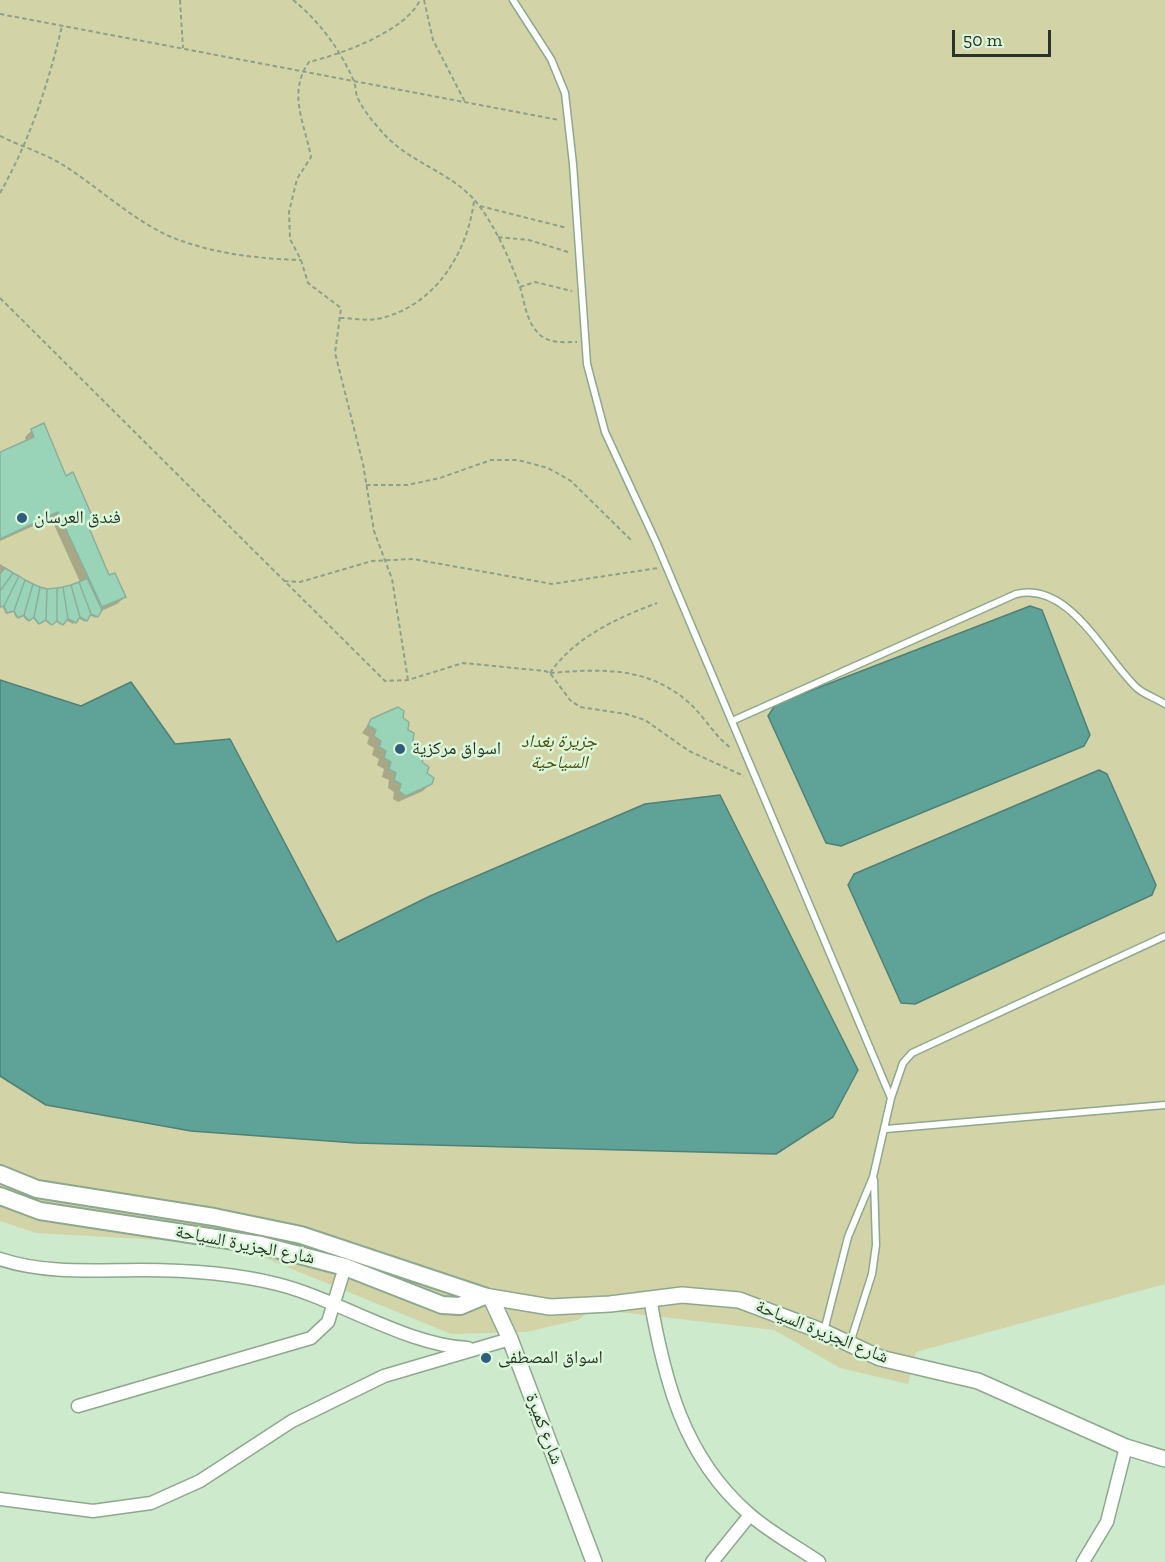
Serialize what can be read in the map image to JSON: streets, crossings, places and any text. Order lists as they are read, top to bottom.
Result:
{
  "streets": {
    "main road": ["شارع الجزيرة السياحة"],
    "street": ["شارع كميرة"]
  },
  "crossings": [
    ["شارع الجزيرة السياحة", "شارع كميرة"]
  ],
  "parks": ["جزيرة بغداد السياحية"],
  "places": ["فندق العرسان", "اسواق مركزية", "اسواق المصطفى"],
  "scale_bar": "50 m"
}
